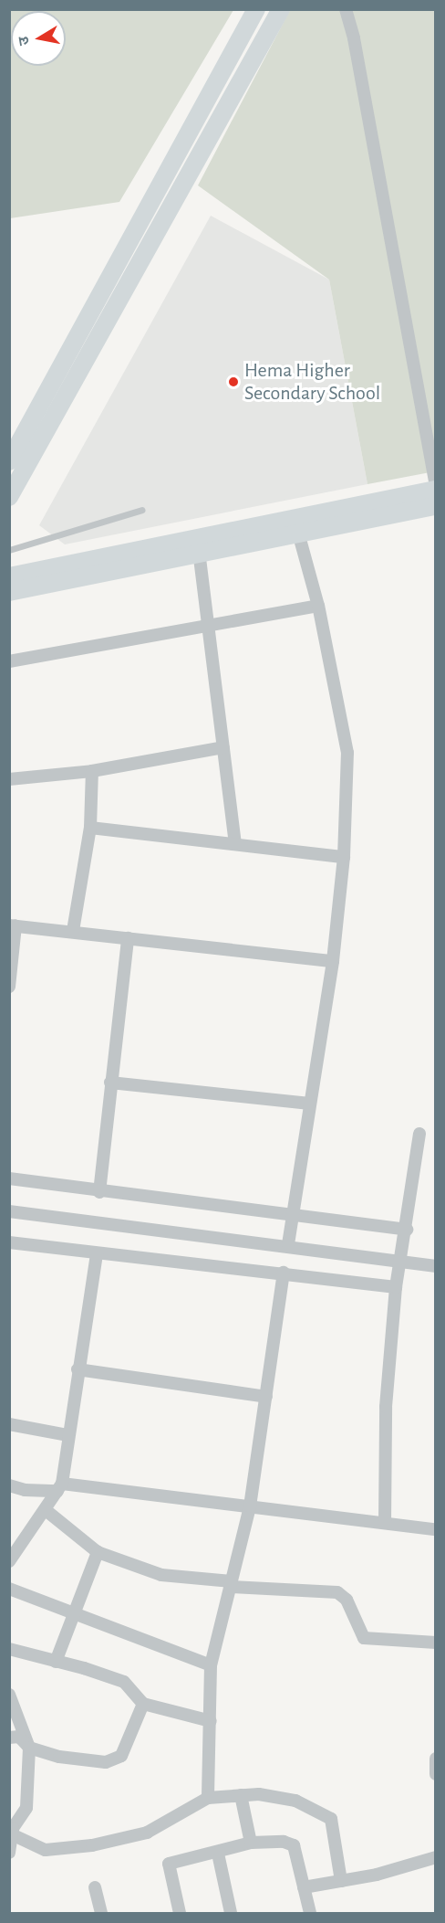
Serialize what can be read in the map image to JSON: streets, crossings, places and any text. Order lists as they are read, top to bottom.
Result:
{
  "places": ["Hema Higher Secondary School"],
  "north": "left"
}
